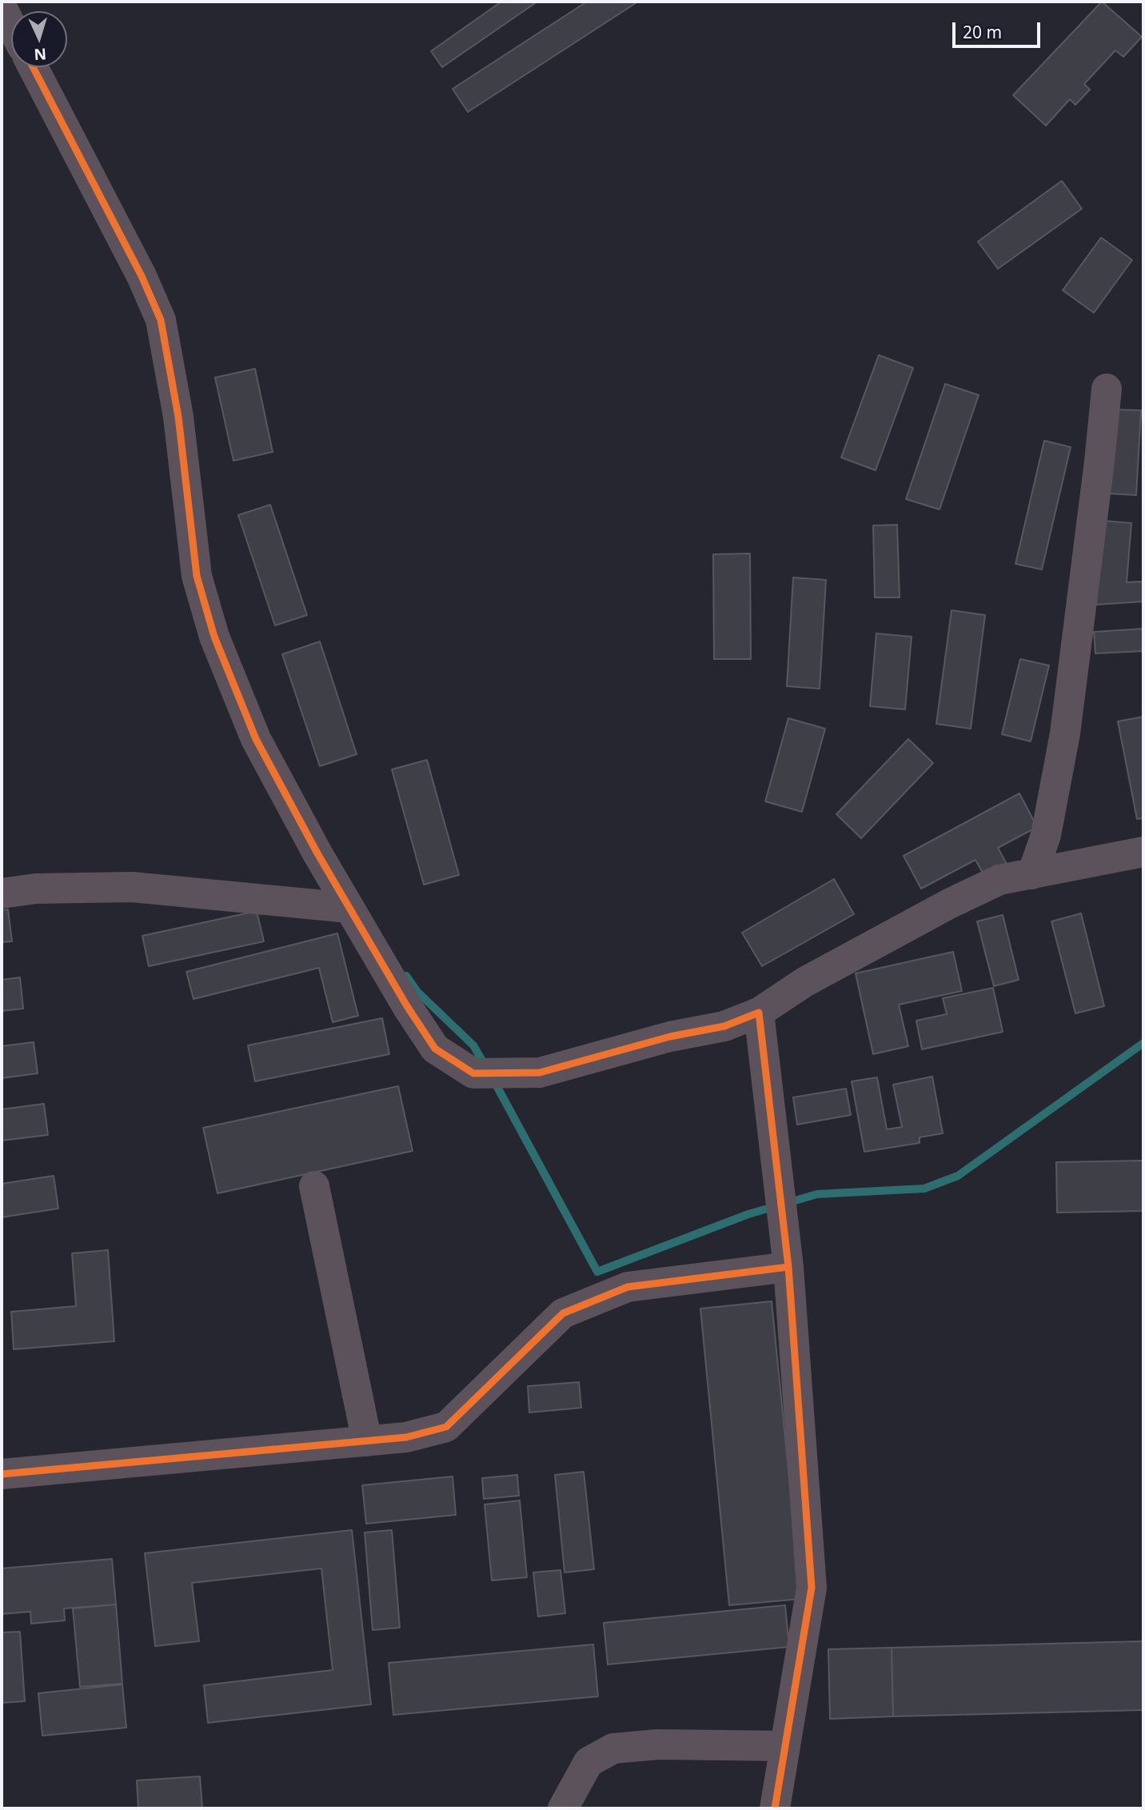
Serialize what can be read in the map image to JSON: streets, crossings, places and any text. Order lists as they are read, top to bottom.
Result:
{
  "scale_bar": "20 m",
  "north": "bottom"
}
